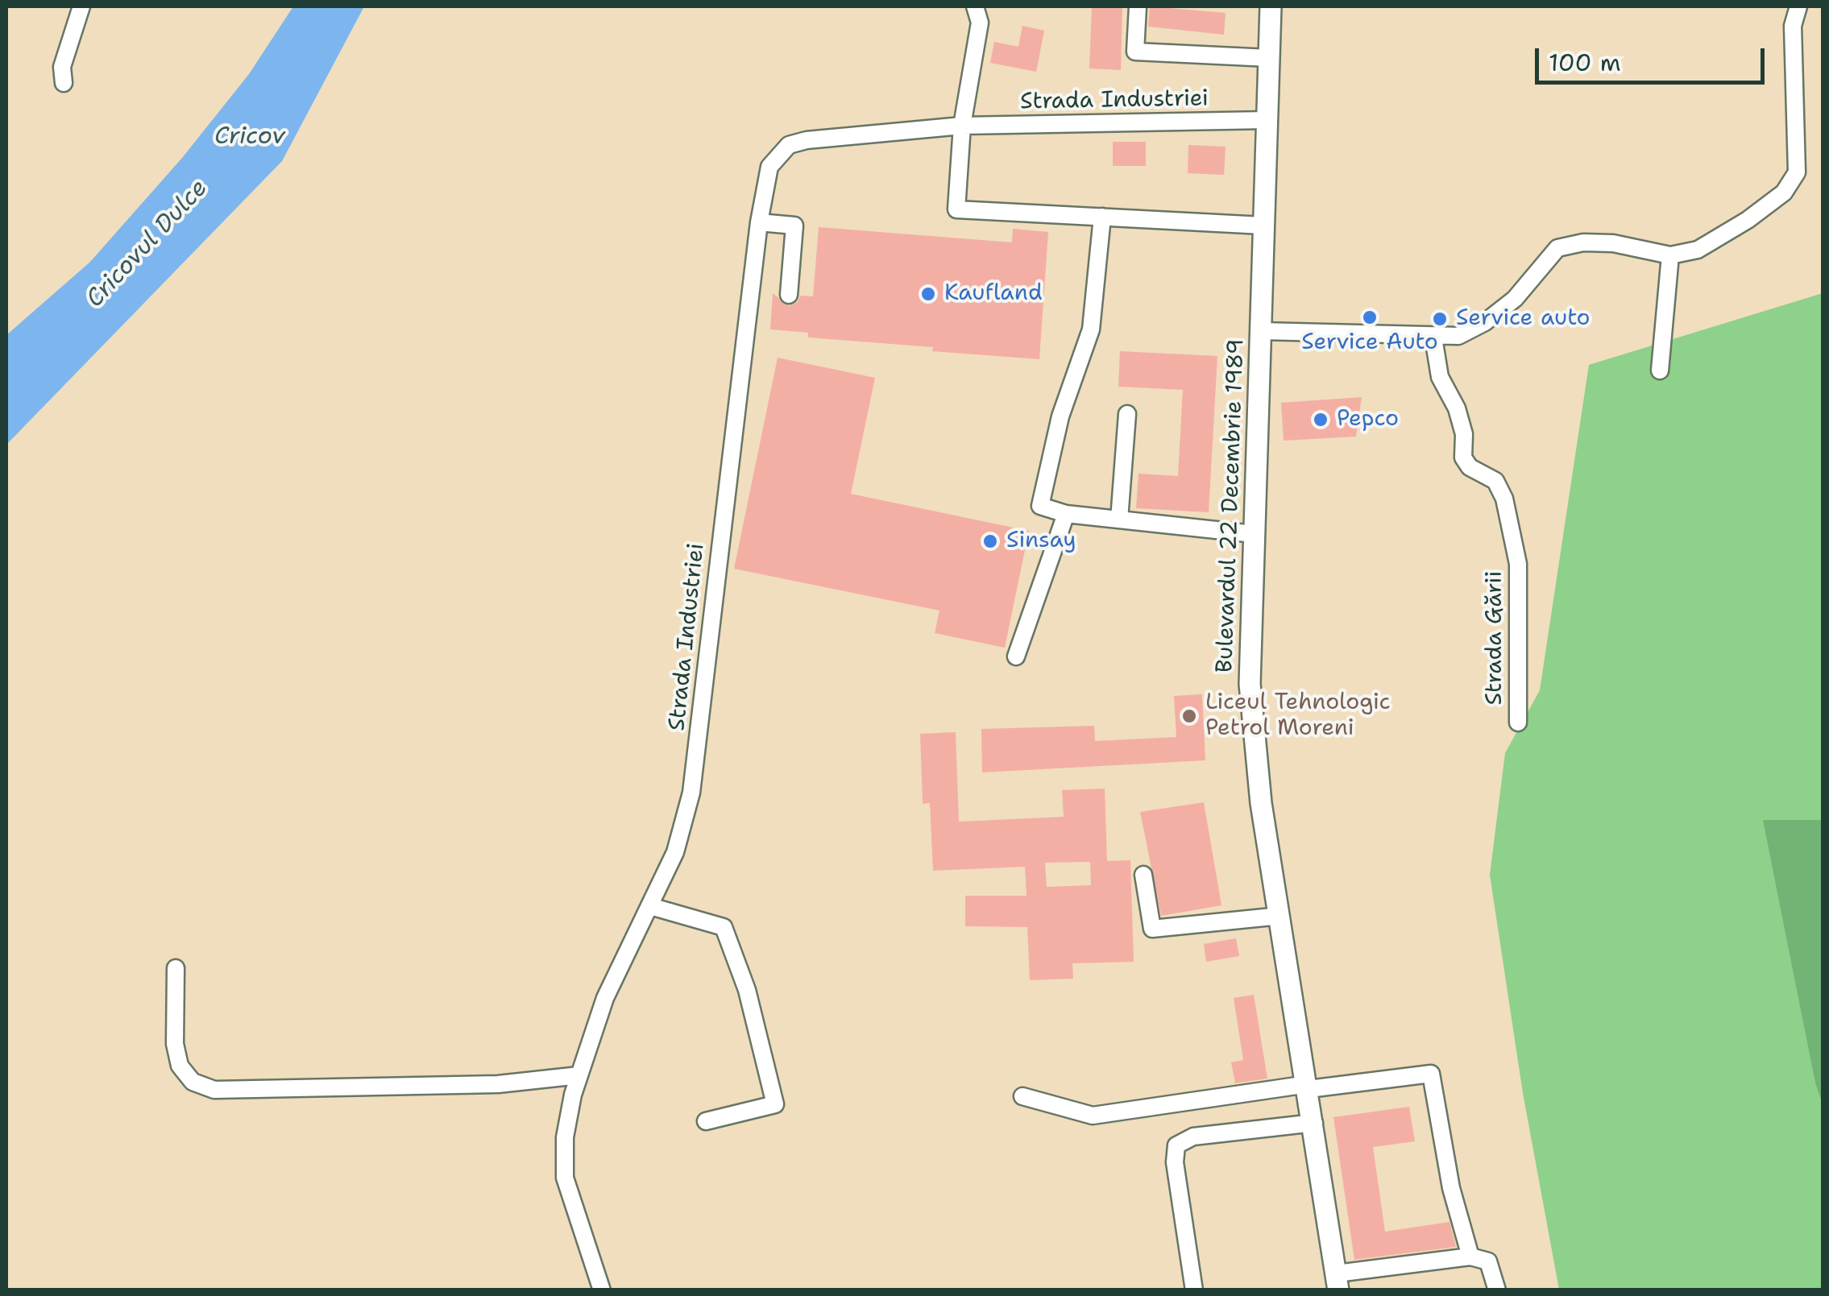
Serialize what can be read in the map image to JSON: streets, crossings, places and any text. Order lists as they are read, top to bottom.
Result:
{
  "streets": {
    "main road": ["Bulevardul 22 Decembrie 1989"],
    "street": ["Strada Industriei", "Strada Gării"]
  },
  "crossings": [
    ["Strada Industriei", "Bulevardul 22 Decembrie 1989"]
  ],
  "water": ["Cricov", "Cricovul Dulce"],
  "places": [
    "Kaufland",
    "Service Auto",
    "Service auto",
    "Pepco",
    "Sinsay",
    "Liceul Tehnologic Petrol Moreni"
  ],
  "scale_bar": "100 m"
}
